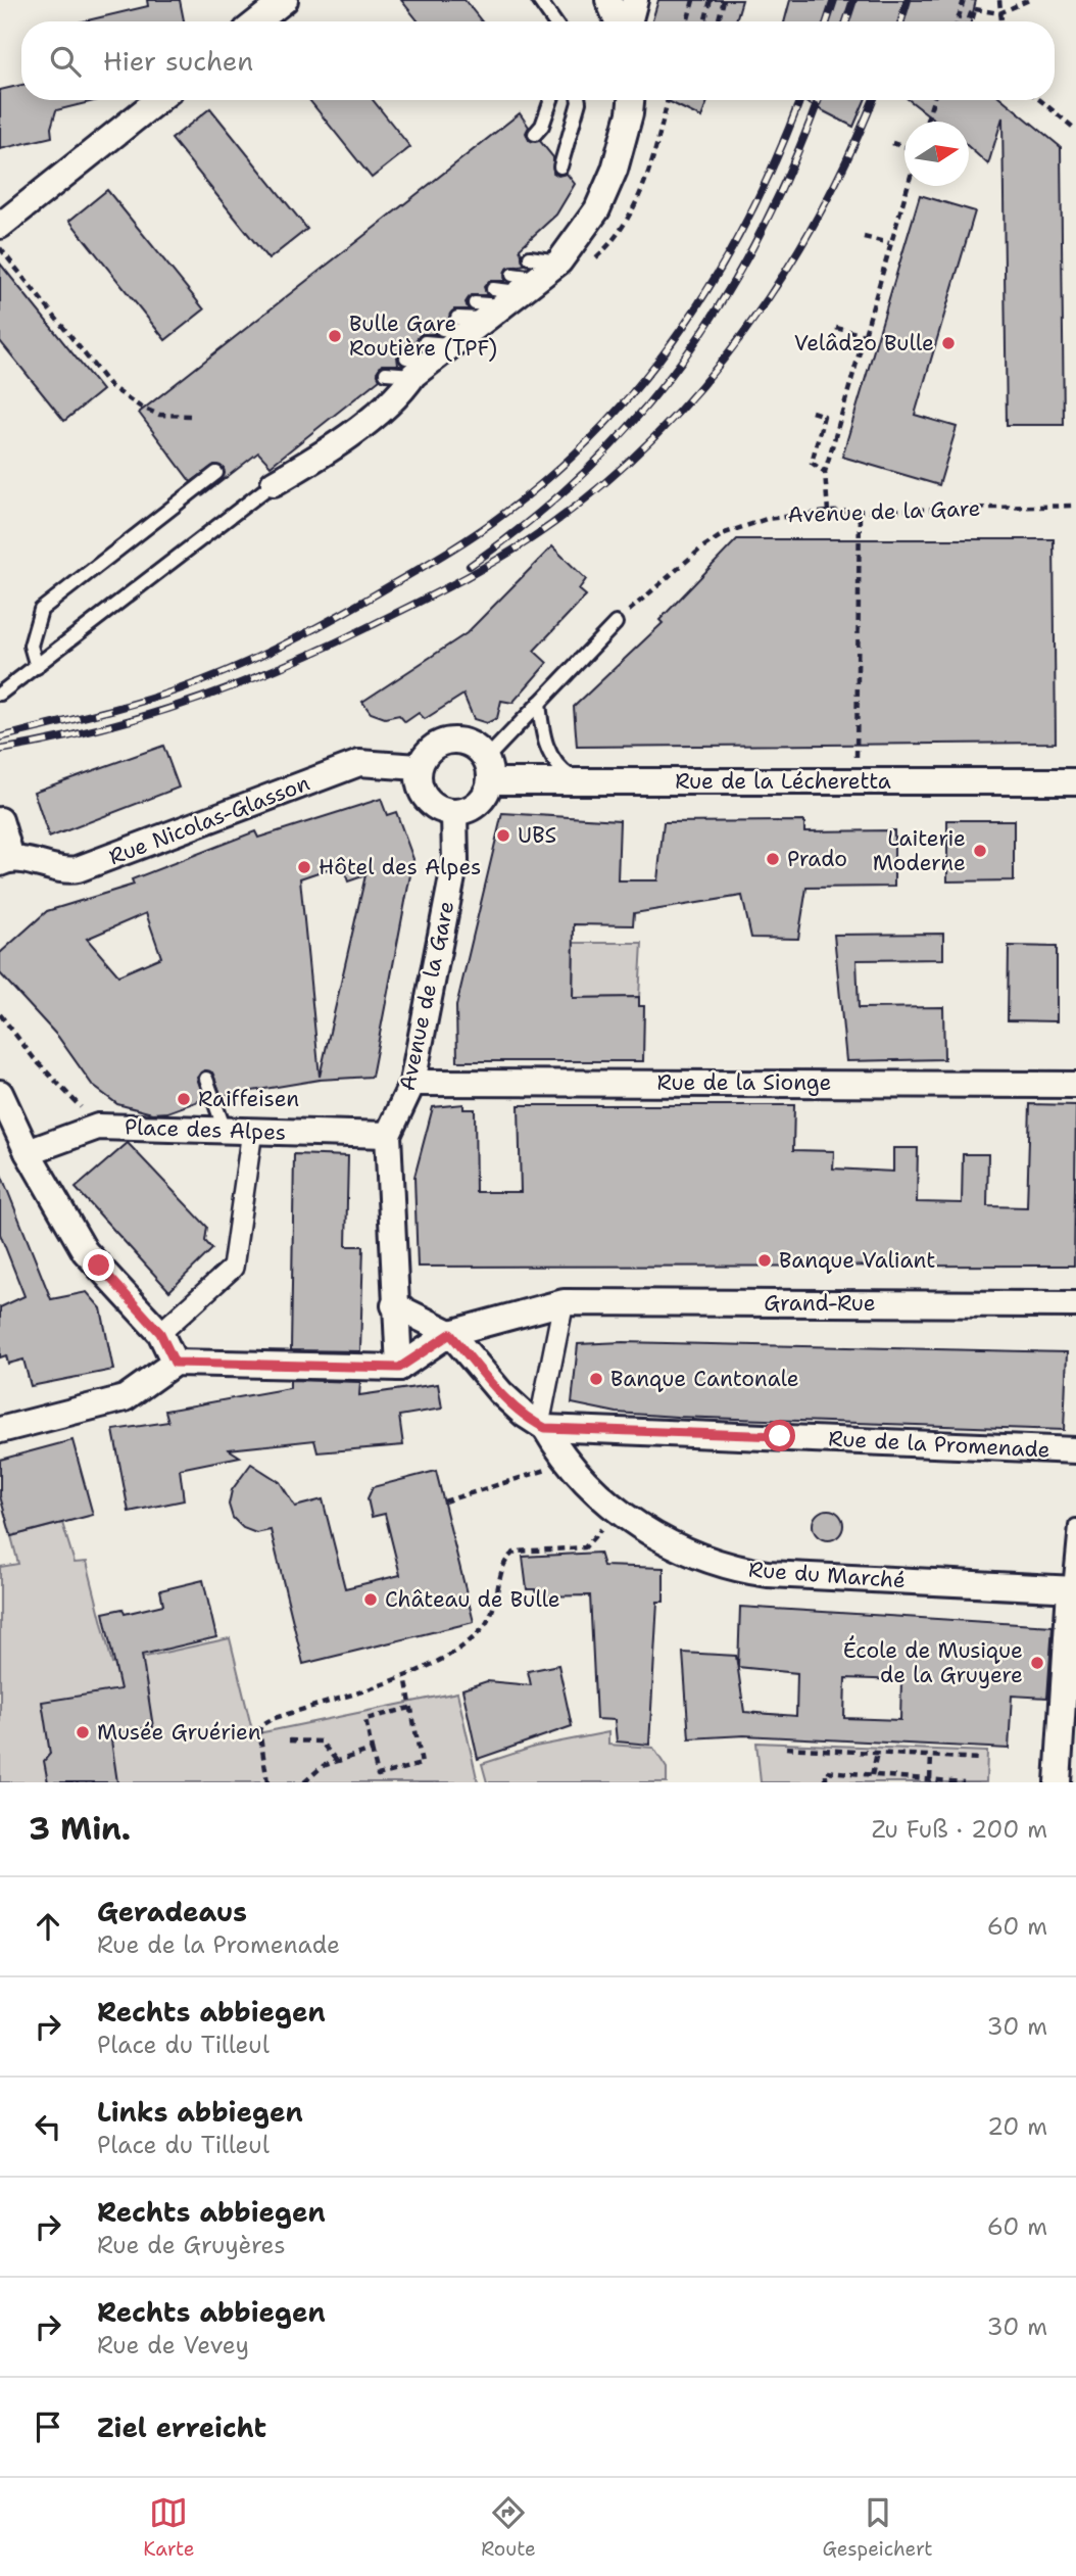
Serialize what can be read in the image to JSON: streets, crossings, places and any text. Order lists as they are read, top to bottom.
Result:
{
  "streets": {
    "street": [
      "Avenue de la Gare",
      "Rue de la Lécheretta",
      "Rue Nicolas-Glasson",
      "Rue de la Sionge",
      "Place des Alpes",
      "Grand-Rue",
      "Rue de la Promenade",
      "Rue du Marché"
    ]
  },
  "crossings": [
    ["Avenue de la Gare", "Rue de la Lécheretta"],
    ["Avenue de la Gare", "Rue Nicolas-Glasson"],
    ["Avenue de la Gare", "Rue de la Sionge"],
    ["Avenue de la Gare", "Place des Alpes"],
    ["Avenue de la Gare", "Grand-Rue"],
    ["Rue de la Lécheretta", "Rue Nicolas-Glasson"],
    ["Grand-Rue", "Rue du Marché"],
    ["Rue de la Promenade", "Rue du Marché"]
  ],
  "places": [
    "Bulle Gare Routière (TPF)",
    "Velâdzo Bulle",
    "UBS",
    "Laiterie Moderne",
    "Prado",
    "Hôtel des Alpes",
    "Raiffeisen",
    "Banque Valiant",
    "Banque Cantonale",
    "Château de Bulle",
    "École de Musique de la Gruyere",
    "Musée Gruérien"
  ],
  "north": "right",
  "page": {
    "search": "Hier suchen",
    "heading": ["3 Min.", "Zu Fuß · 200 m"],
    "list": [
      ["Geradeaus", "Rue de la Promenade", "60 m"],
      ["Rechts abbiegen", "Place du Tilleul", "30 m"],
      ["Links abbiegen", "Place du Tilleul", "20 m"],
      ["Rechts abbiegen", "Rue de Gruyères", "60 m"],
      ["Rechts abbiegen", "Rue de Vevey", "30 m"],
      "Ziel erreicht"
    ],
    "nav": ["Karte", "Route", "Gespeichert"]
  }
}
